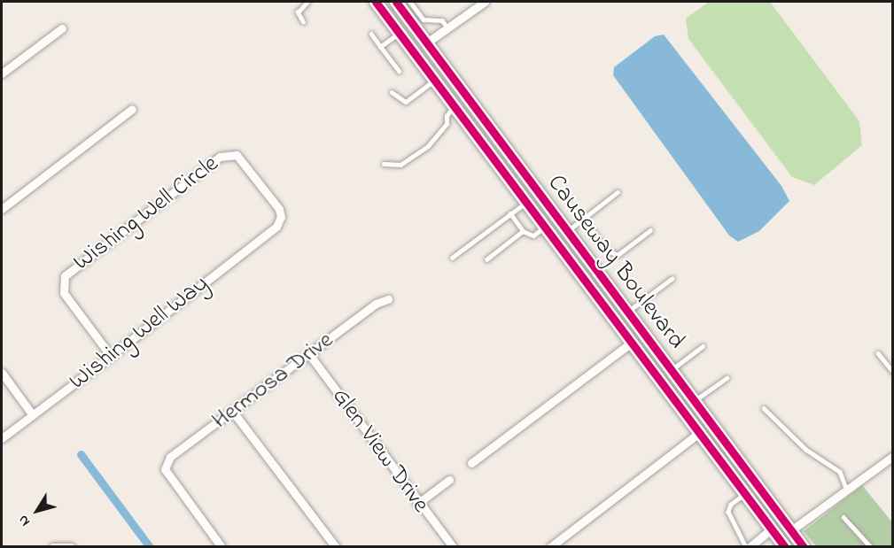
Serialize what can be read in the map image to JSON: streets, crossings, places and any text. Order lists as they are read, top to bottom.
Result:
{
  "streets": {
    "main road": ["Causeway Boulevard"],
    "street": [
      "Wishing Well Circle",
      "Wishing Well Way",
      "Hermosa Drive",
      "Glen View Drive"
    ]
  },
  "crossings": [
    ["Wishing Well Circle", "Wishing Well Way"],
    ["Hermosa Drive", "Glen View Drive"]
  ],
  "north": "bottom left"
}
